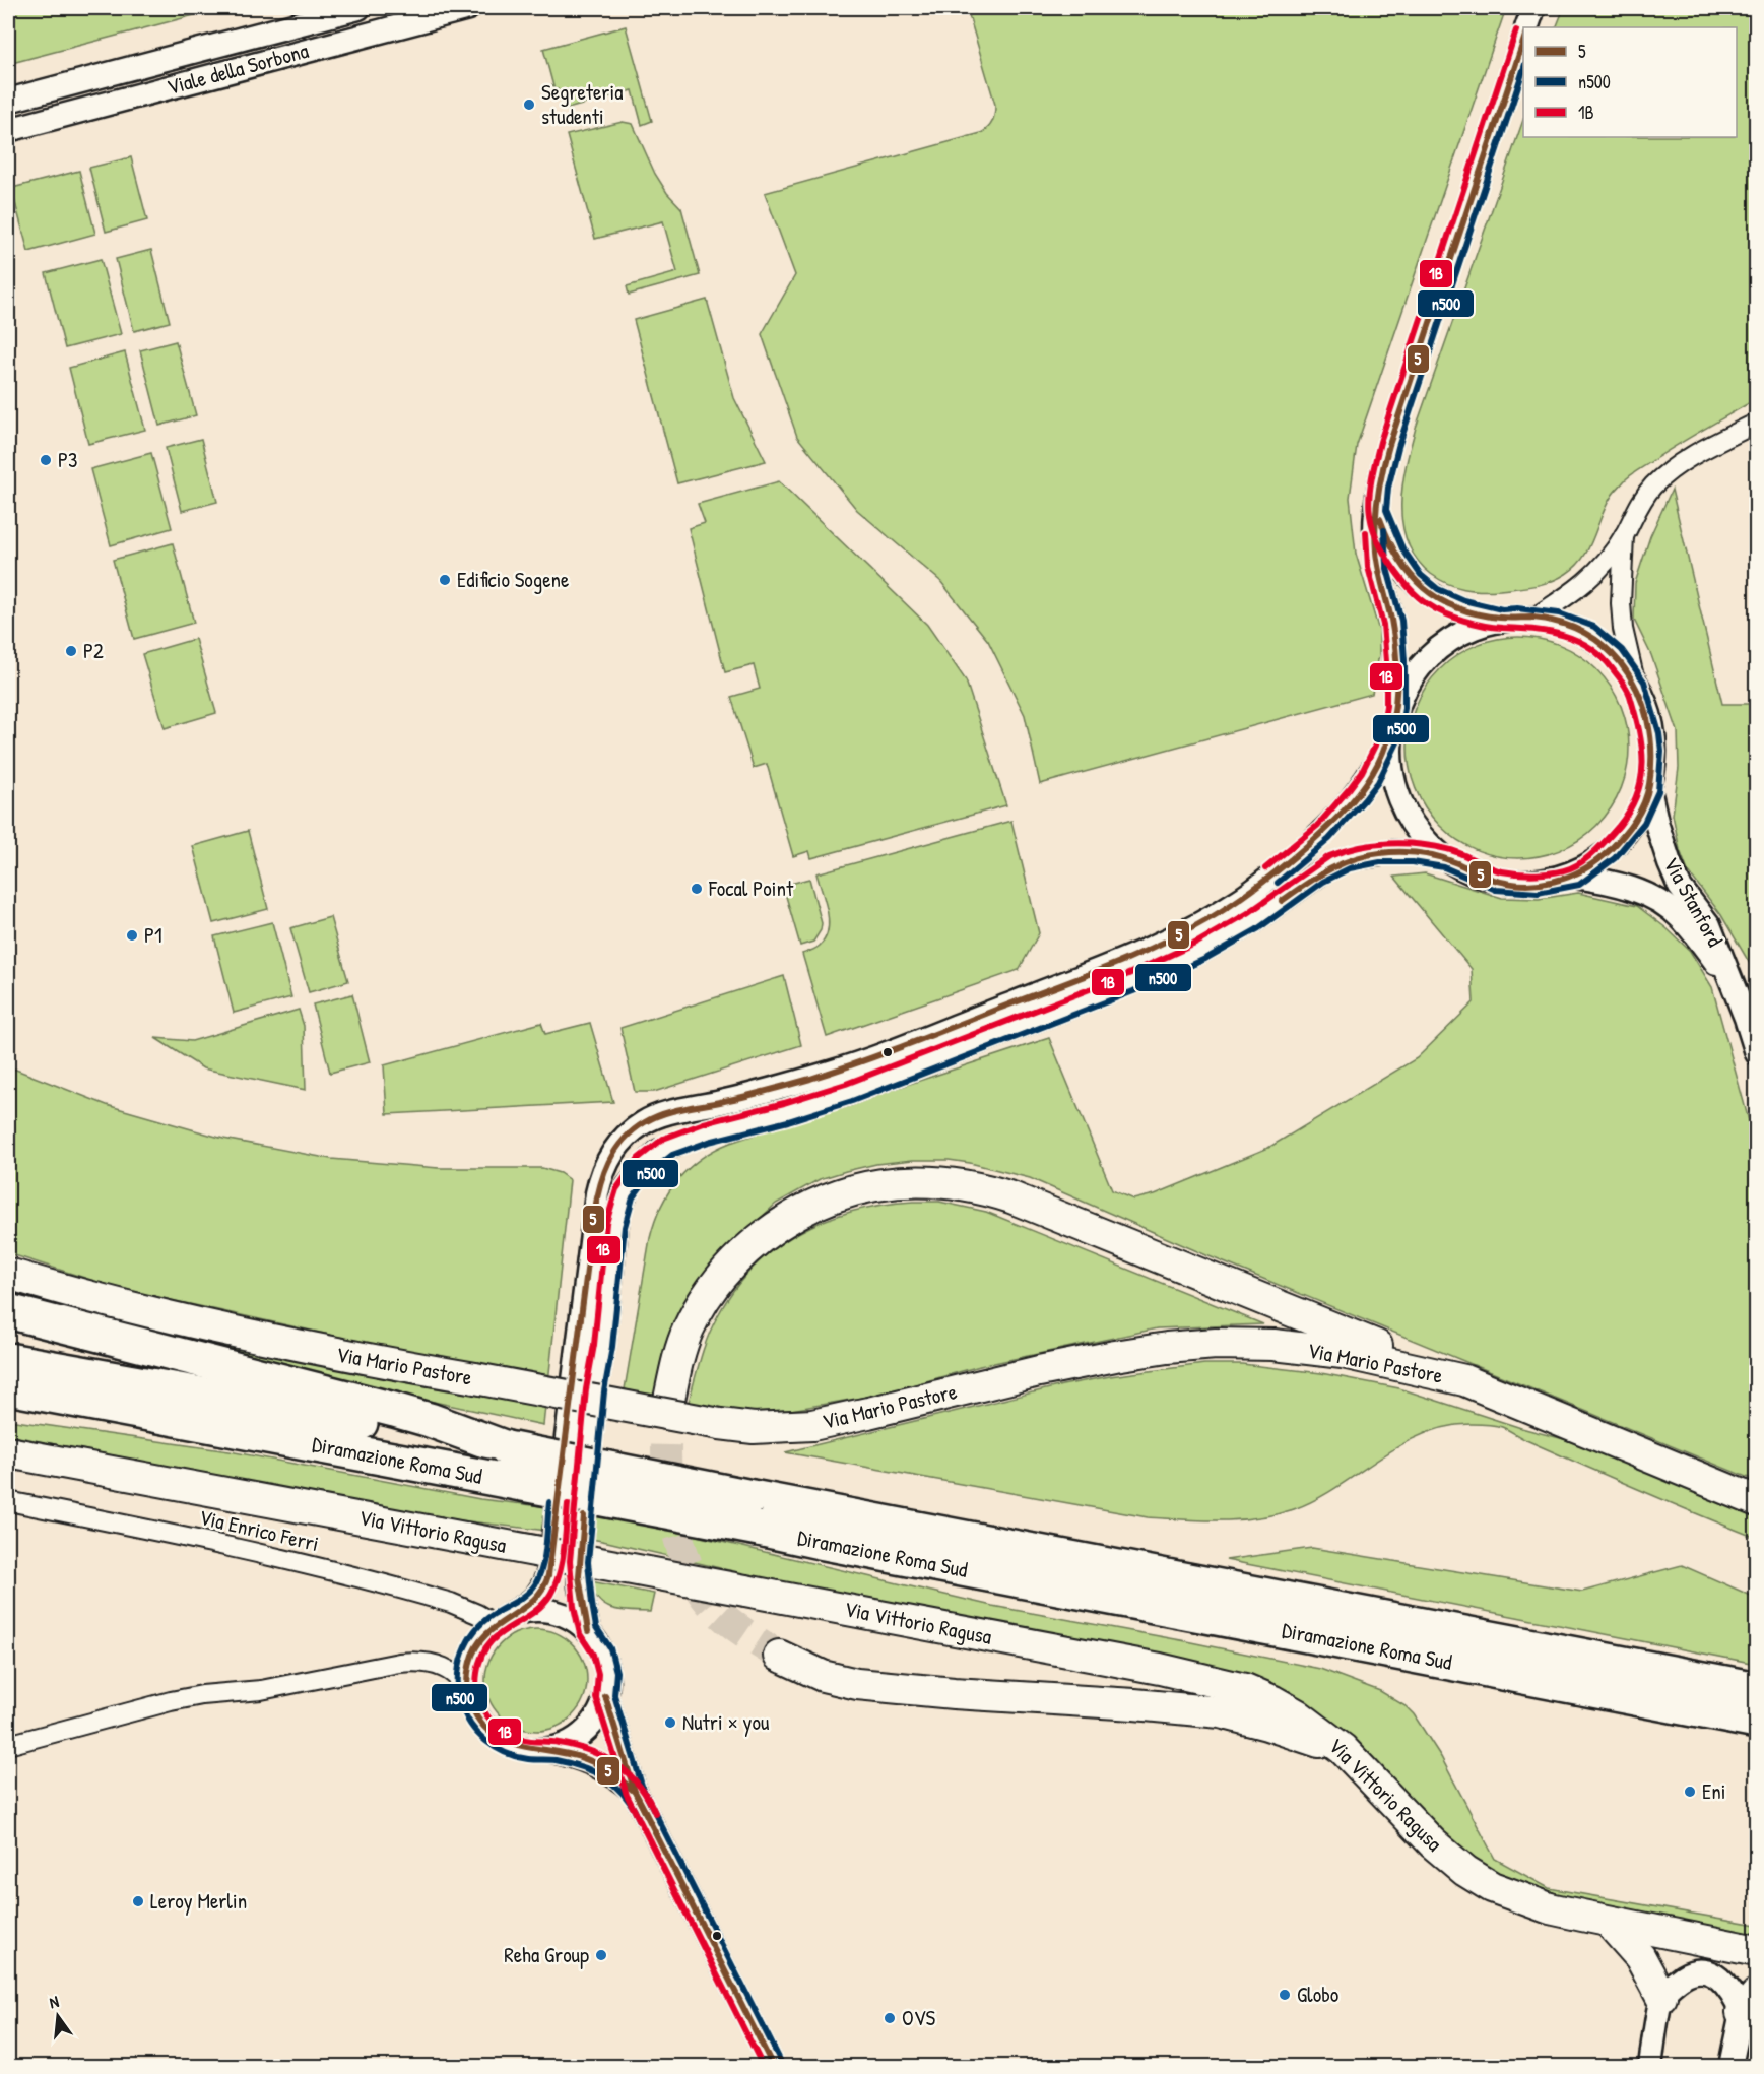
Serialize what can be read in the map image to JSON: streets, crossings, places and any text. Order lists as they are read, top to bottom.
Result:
{
  "streets": {
    "highway": ["Via Mario Pastore", "Diramazione Roma Sud", "Via Vittorio Ragusa"],
    "street": ["Viale della Sorbona", "Via Stanford", "Via Enrico Ferri"]
  },
  "places": [
    "Segreteria studenti",
    "P3",
    "Edificio Sogene",
    "P2",
    "Focal Point",
    "P1",
    "Nutri × you",
    "Eni",
    "Leroy Merlin",
    "Reha Group",
    "Globo",
    "OVS"
  ],
  "lines": ["transit line 1B", "transit line 5", "transit line n500"],
  "legend": ["5", "n500", "1B"],
  "north": "top"
}
